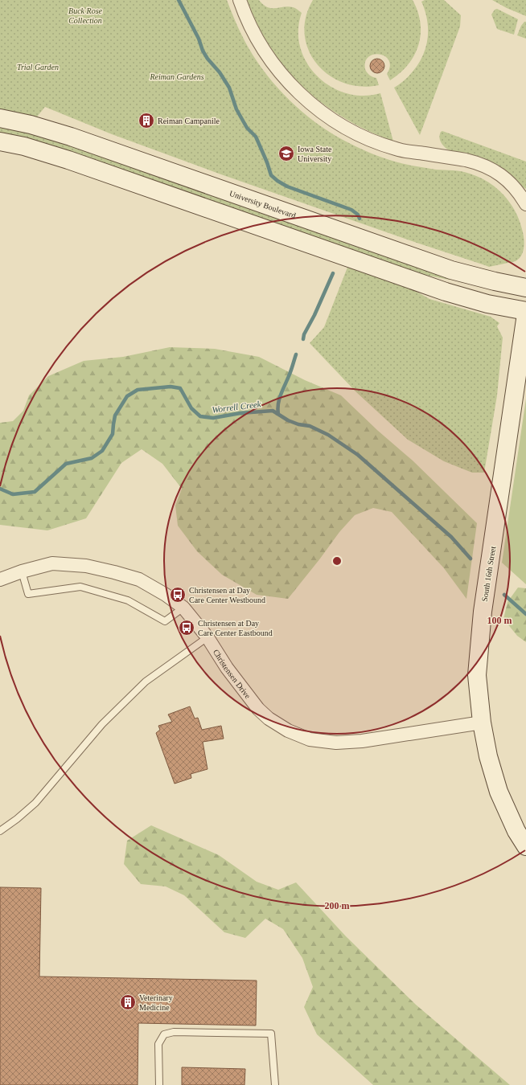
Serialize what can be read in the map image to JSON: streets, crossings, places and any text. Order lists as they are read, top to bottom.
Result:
{
  "streets": {
    "main road": ["University Boulevard", "South 16th Street"],
    "street": ["Christensen Drive"]
  },
  "crossings": [
    ["South 16th Street", "Christensen Drive"]
  ],
  "water": ["Worrell Creek"],
  "parks": ["Buck Rose Collection", "Trial Garden", "Reiman Gardens"],
  "places": {
    "building": ["Reiman Campanile", "Veterinary Medicine"],
    "school or university": ["Iowa State University"],
    "bus stop": ["Christensen at Day Care Center Westbound", "Christensen at Day Care Center Eastbound"]
  },
  "rings": ["100 m", "200 m"]
}
